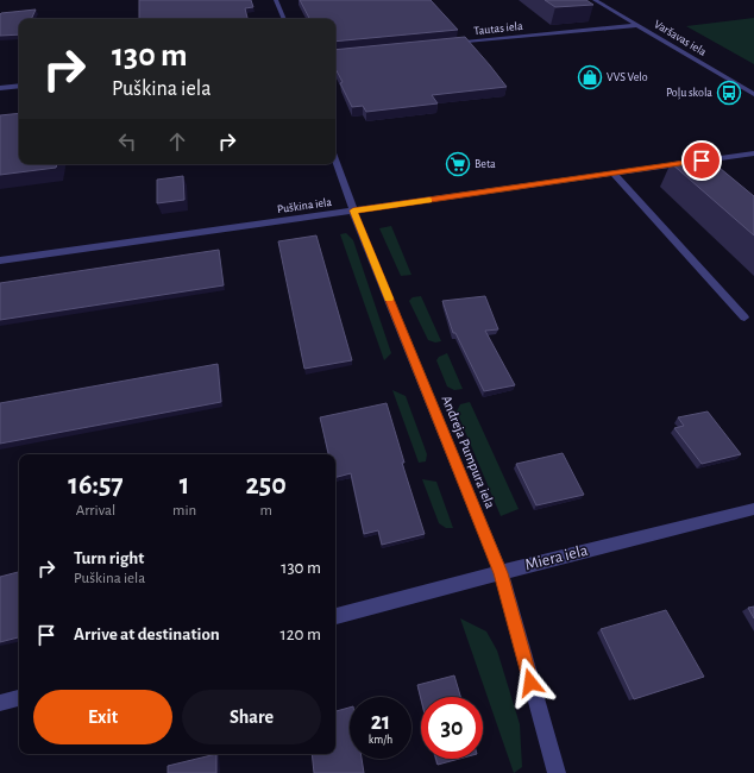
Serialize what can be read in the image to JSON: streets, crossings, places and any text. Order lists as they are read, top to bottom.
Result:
{
  "streets": {
    "street": [
      "Tautas iela",
      "Varšavas iela",
      "Puškina iela",
      "Andreja Pumpura iela",
      "Miera iela"
    ]
  },
  "crossings": [
    ["Tautas iela", "Varšavas iela"],
    ["Puškina iela", "Andreja Pumpura iela"],
    ["Andreja Pumpura iela", "Miera iela"]
  ],
  "places": {
    "shop": ["VVS Velo"],
    "bus stop": ["Poļu skola"],
    "supermarket": ["Beta"]
  },
  "page": {
    "turn": ["130 m", "Puškina iela"],
    "eta": [
      "16:57",
      "Arrival",
      "1",
      "min",
      "250",
      "m"
    ],
    "list": [
      {
        "name": "Turn right",
        "note": "Puškina iela",
        "value": "130 m"
      },
      {
        "name": "Arrive at destination",
        "value": "120 m"
      }
    ],
    "buttons": ["Exit", "Share"],
    "speed": "21 km/h",
    "limit": "30"
  }
}
